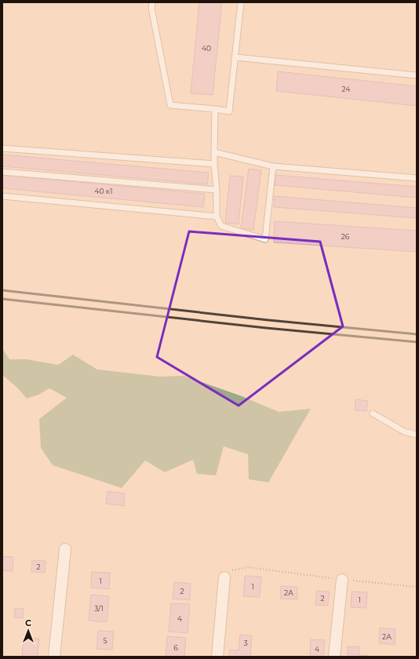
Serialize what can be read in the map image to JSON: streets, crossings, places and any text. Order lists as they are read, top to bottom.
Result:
{
  "house_numbers": [
    "40",
    "24",
    "40 к1",
    "26",
    "2",
    "1",
    "1",
    "2",
    "2А",
    "2",
    "1",
    "3/1",
    "4",
    "2А",
    "5",
    "3",
    "6",
    "4"
  ],
  "north": "top"
}
